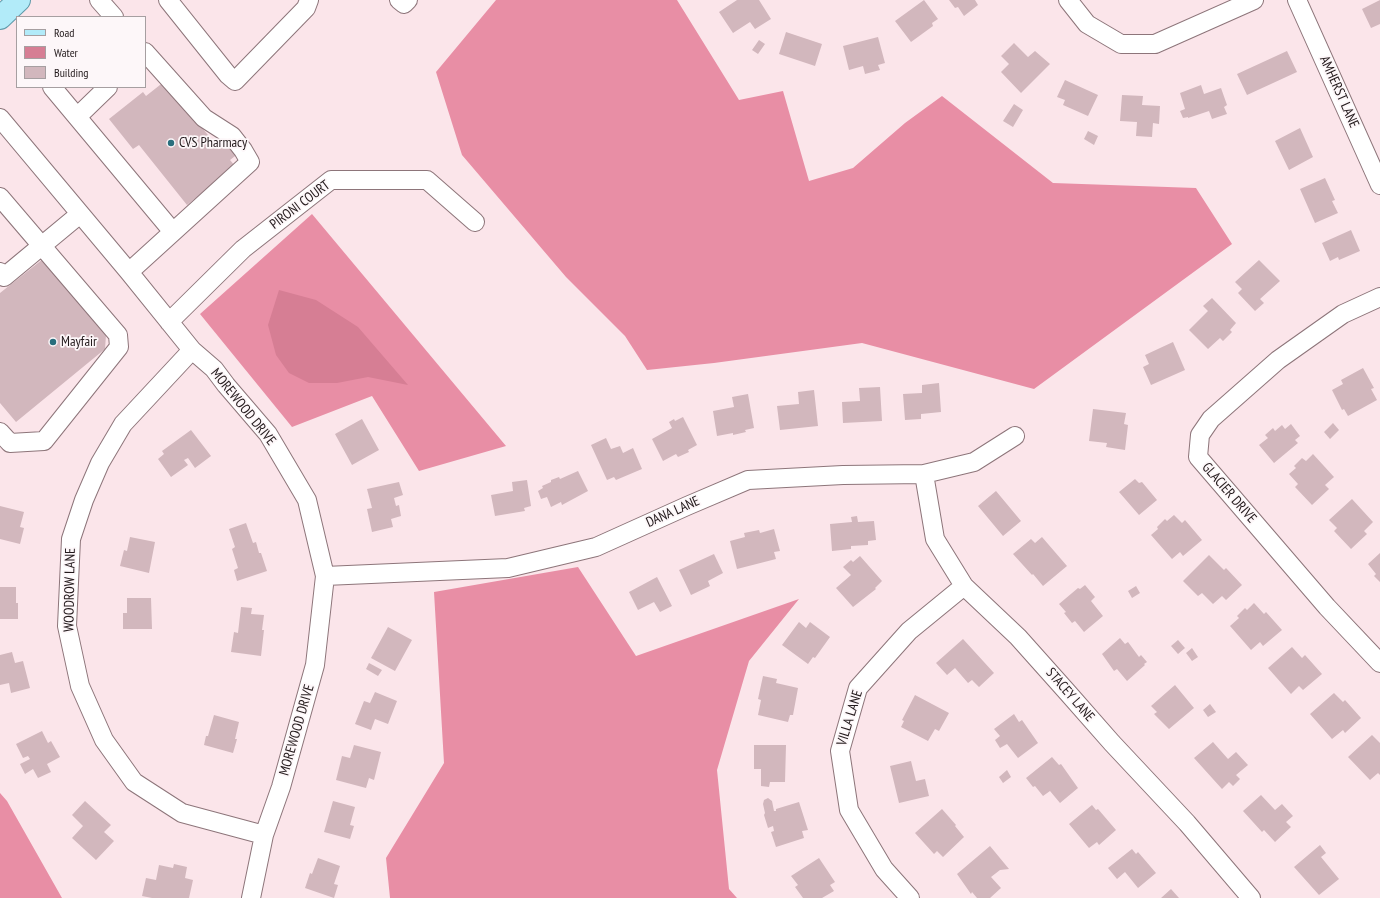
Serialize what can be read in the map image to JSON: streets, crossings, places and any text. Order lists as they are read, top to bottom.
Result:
{
  "streets": {
    "street": [
      "AMHERST LANE",
      "PIRONI COURT",
      "MOREWOOD DRIVE",
      "GLACIER DRIVE",
      "DANA LANE",
      "WOODROW LANE",
      "STACEY LANE",
      "VILLA LANE"
    ]
  },
  "crossings": [
    ["PIRONI COURT", "MOREWOOD DRIVE"],
    ["MOREWOOD DRIVE", "DANA LANE"],
    ["MOREWOOD DRIVE", "WOODROW LANE"],
    ["DANA LANE", "STACEY LANE"],
    ["STACEY LANE", "VILLA LANE"]
  ],
  "places": ["CVS Pharmacy", "Mayfair"],
  "legend": ["Road", "Water", "Building"]
}
